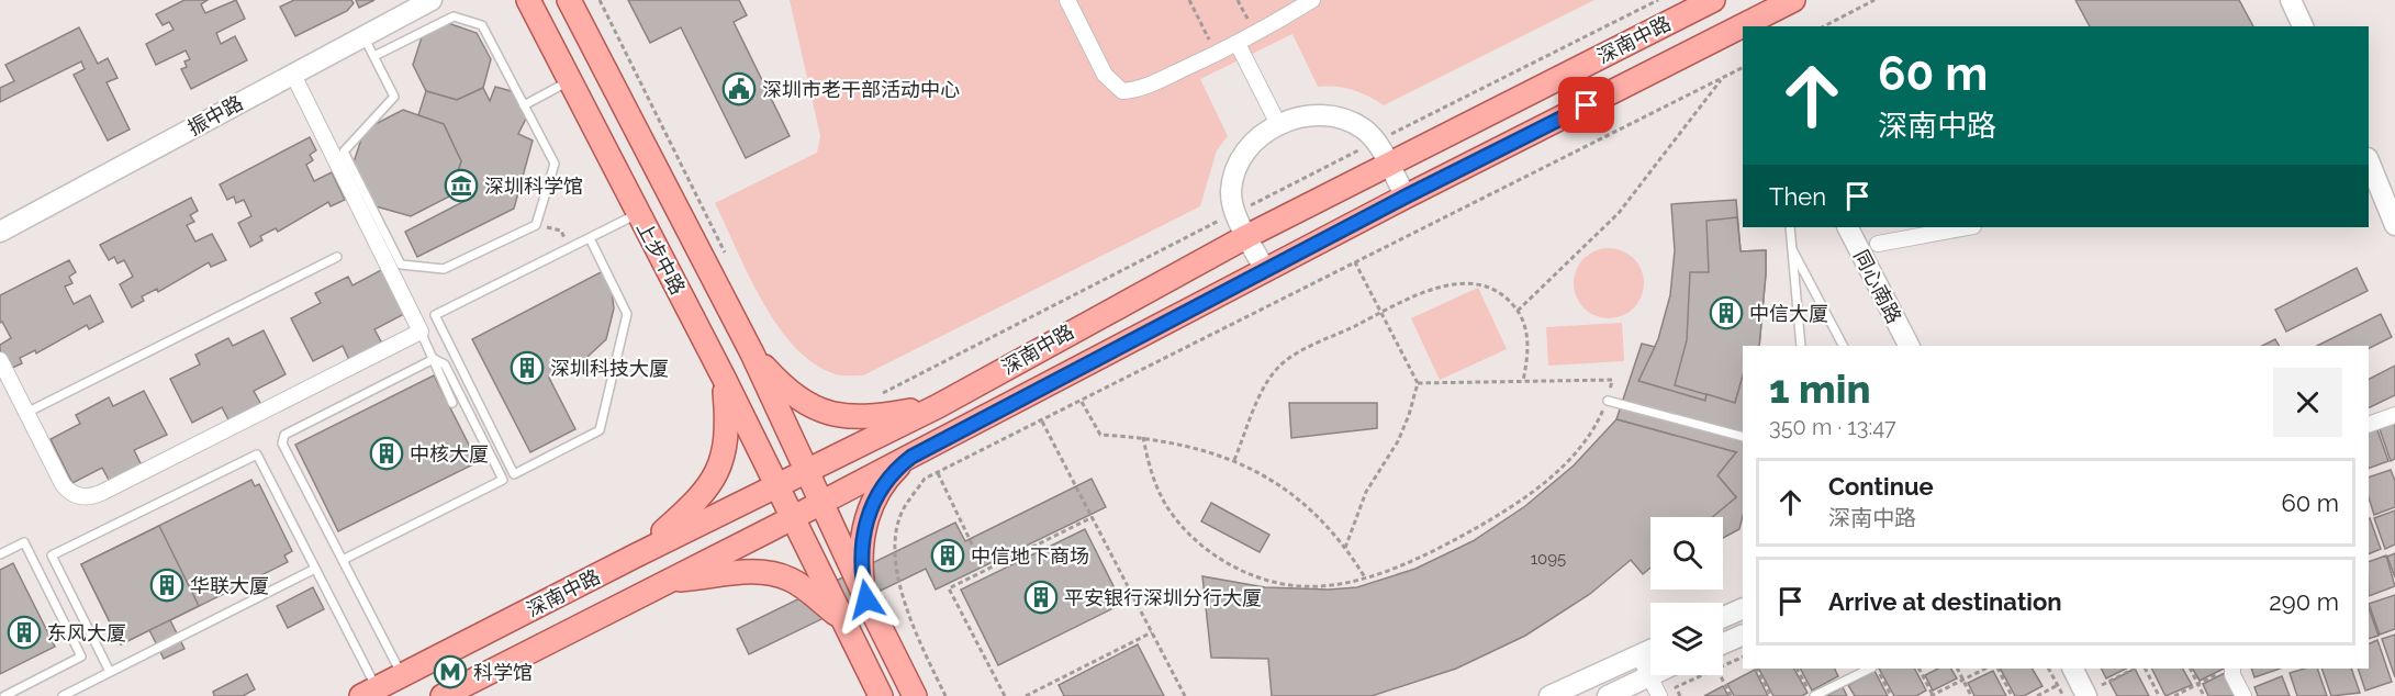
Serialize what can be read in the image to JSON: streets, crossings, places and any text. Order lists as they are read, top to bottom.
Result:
{
  "streets": {
    "main road": ["深南中路", "上步中路"],
    "street": ["振中路", "同心南路"]
  },
  "crossings": [
    ["深南中路", "上步中路"]
  ],
  "places": {
    "public building": ["深圳市老干部活动中心"],
    "museum": ["深圳科学馆"],
    "building": [
      "中信大厦",
      "深圳科技大厦",
      "中核大厦",
      "中信地下商场",
      "华联大厦",
      "平安银行深圳分行大厦",
      "东风大厦"
    ],
    "metro station": ["科学馆"]
  },
  "house_numbers": ["1095"],
  "page": {
    "turn": ["60 m", "深南中路"],
    "then": "Then",
    "heading": ["1 min", "350 m · 13:47"],
    "list": [
      {
        "name": "Continue",
        "note": "深南中路",
        "value": "60 m"
      },
      {
        "name": "Arrive at destination",
        "value": "290 m"
      }
    ]
  }
}
